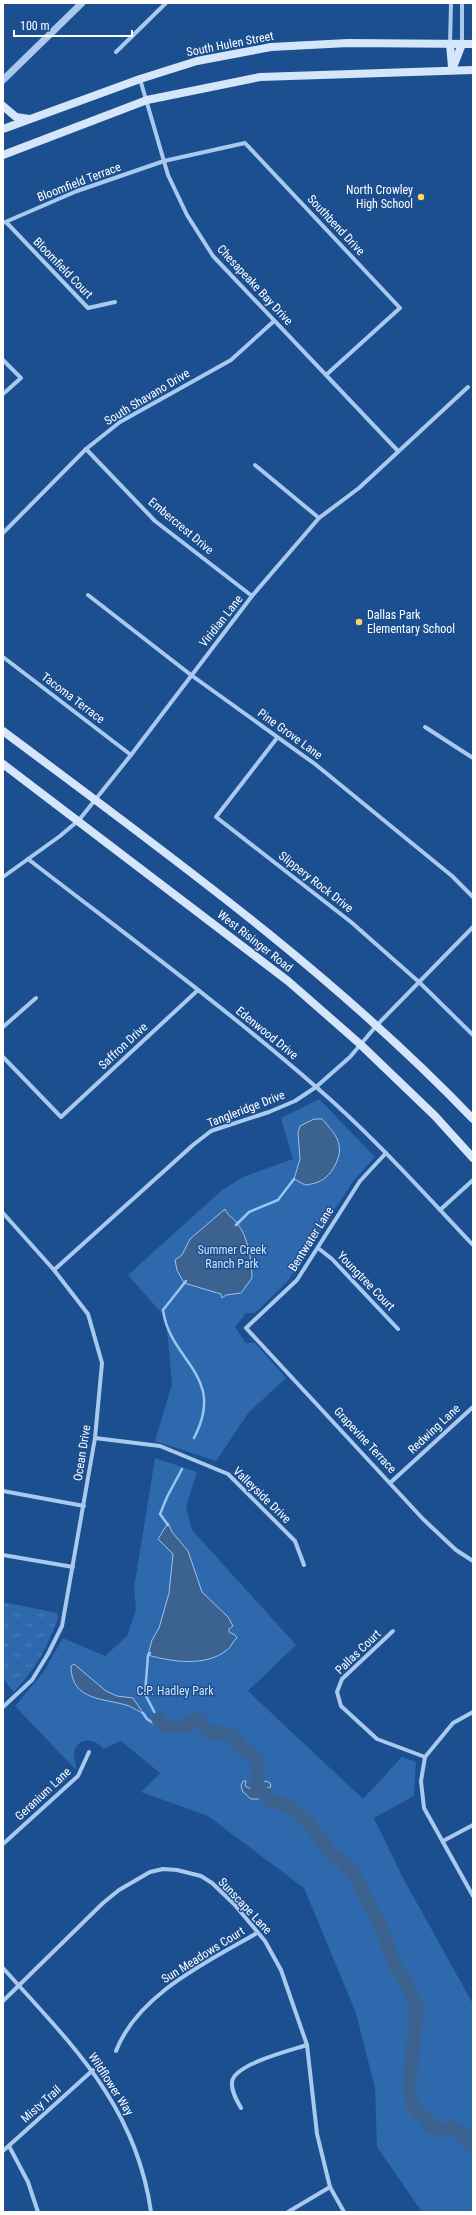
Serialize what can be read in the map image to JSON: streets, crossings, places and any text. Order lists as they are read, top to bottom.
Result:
{
  "streets": {
    "main road": ["South Hulen Street", "West Risinger Road"],
    "street": [
      "Bloomfield Terrace",
      "Southbend Drive",
      "Bloomfield Court",
      "Chesapeake Bay Drive",
      "South Shavano Drive",
      "Embercrest Drive",
      "Viridian Lane",
      "Tacoma Terrace",
      "Pine Grove Lane",
      "Slippery Rock Drive",
      "Edenwood Drive",
      "Saffron Drive",
      "Tangleridge Drive",
      "Bentwater Lane",
      "Youngtree Court",
      "Redwing Lane",
      "Grapevine Terrace",
      "Ocean Drive",
      "Valleyside Drive",
      "Pallas Court",
      "Geranium Lane",
      "Sunscape Lane",
      "Sun Meadows Court",
      "Wildflower Way",
      "Misty Trail"
    ]
  },
  "crossings": [
    ["South Hulen Street", "Chesapeake Bay Drive"],
    ["Bloomfield Terrace", "Southbend Drive"],
    ["Bloomfield Terrace", "Bloomfield Court"],
    ["Bloomfield Terrace", "Chesapeake Bay Drive"],
    ["Southbend Drive", "Chesapeake Bay Drive"],
    ["Chesapeake Bay Drive", "South Shavano Drive"],
    ["Chesapeake Bay Drive", "Viridian Lane"],
    ["South Shavano Drive", "Embercrest Drive"],
    ["Embercrest Drive", "Viridian Lane"],
    ["Viridian Lane", "Tacoma Terrace"],
    ["Viridian Lane", "Pine Grove Lane"],
    ["Viridian Lane", "West Risinger Road"],
    ["Viridian Lane", "Edenwood Drive"],
    ["Pine Grove Lane", "Slippery Rock Drive"],
    ["Slippery Rock Drive", "Tangleridge Drive"],
    ["West Risinger Road", "Tangleridge Drive"],
    ["Edenwood Drive", "Saffron Drive"],
    ["Edenwood Drive", "Tangleridge Drive"],
    ["Edenwood Drive", "Bentwater Lane"],
    ["Tangleridge Drive", "Ocean Drive"],
    ["Bentwater Lane", "Youngtree Court"],
    ["Bentwater Lane", "Grapevine Terrace"],
    ["Redwing Lane", "Grapevine Terrace"],
    ["Ocean Drive", "Valleyside Drive"],
    ["Sunscape Lane", "Sun Meadows Court"],
    ["Sunscape Lane", "Wildflower Way"],
    ["Wildflower Way", "Misty Trail"]
  ],
  "parks": ["Summer Creek Ranch Park", "C.P. Hadley Park"],
  "places": ["North Crowley High School", "Dallas Park Elementary School"],
  "scale_bar": "100 m"
}
